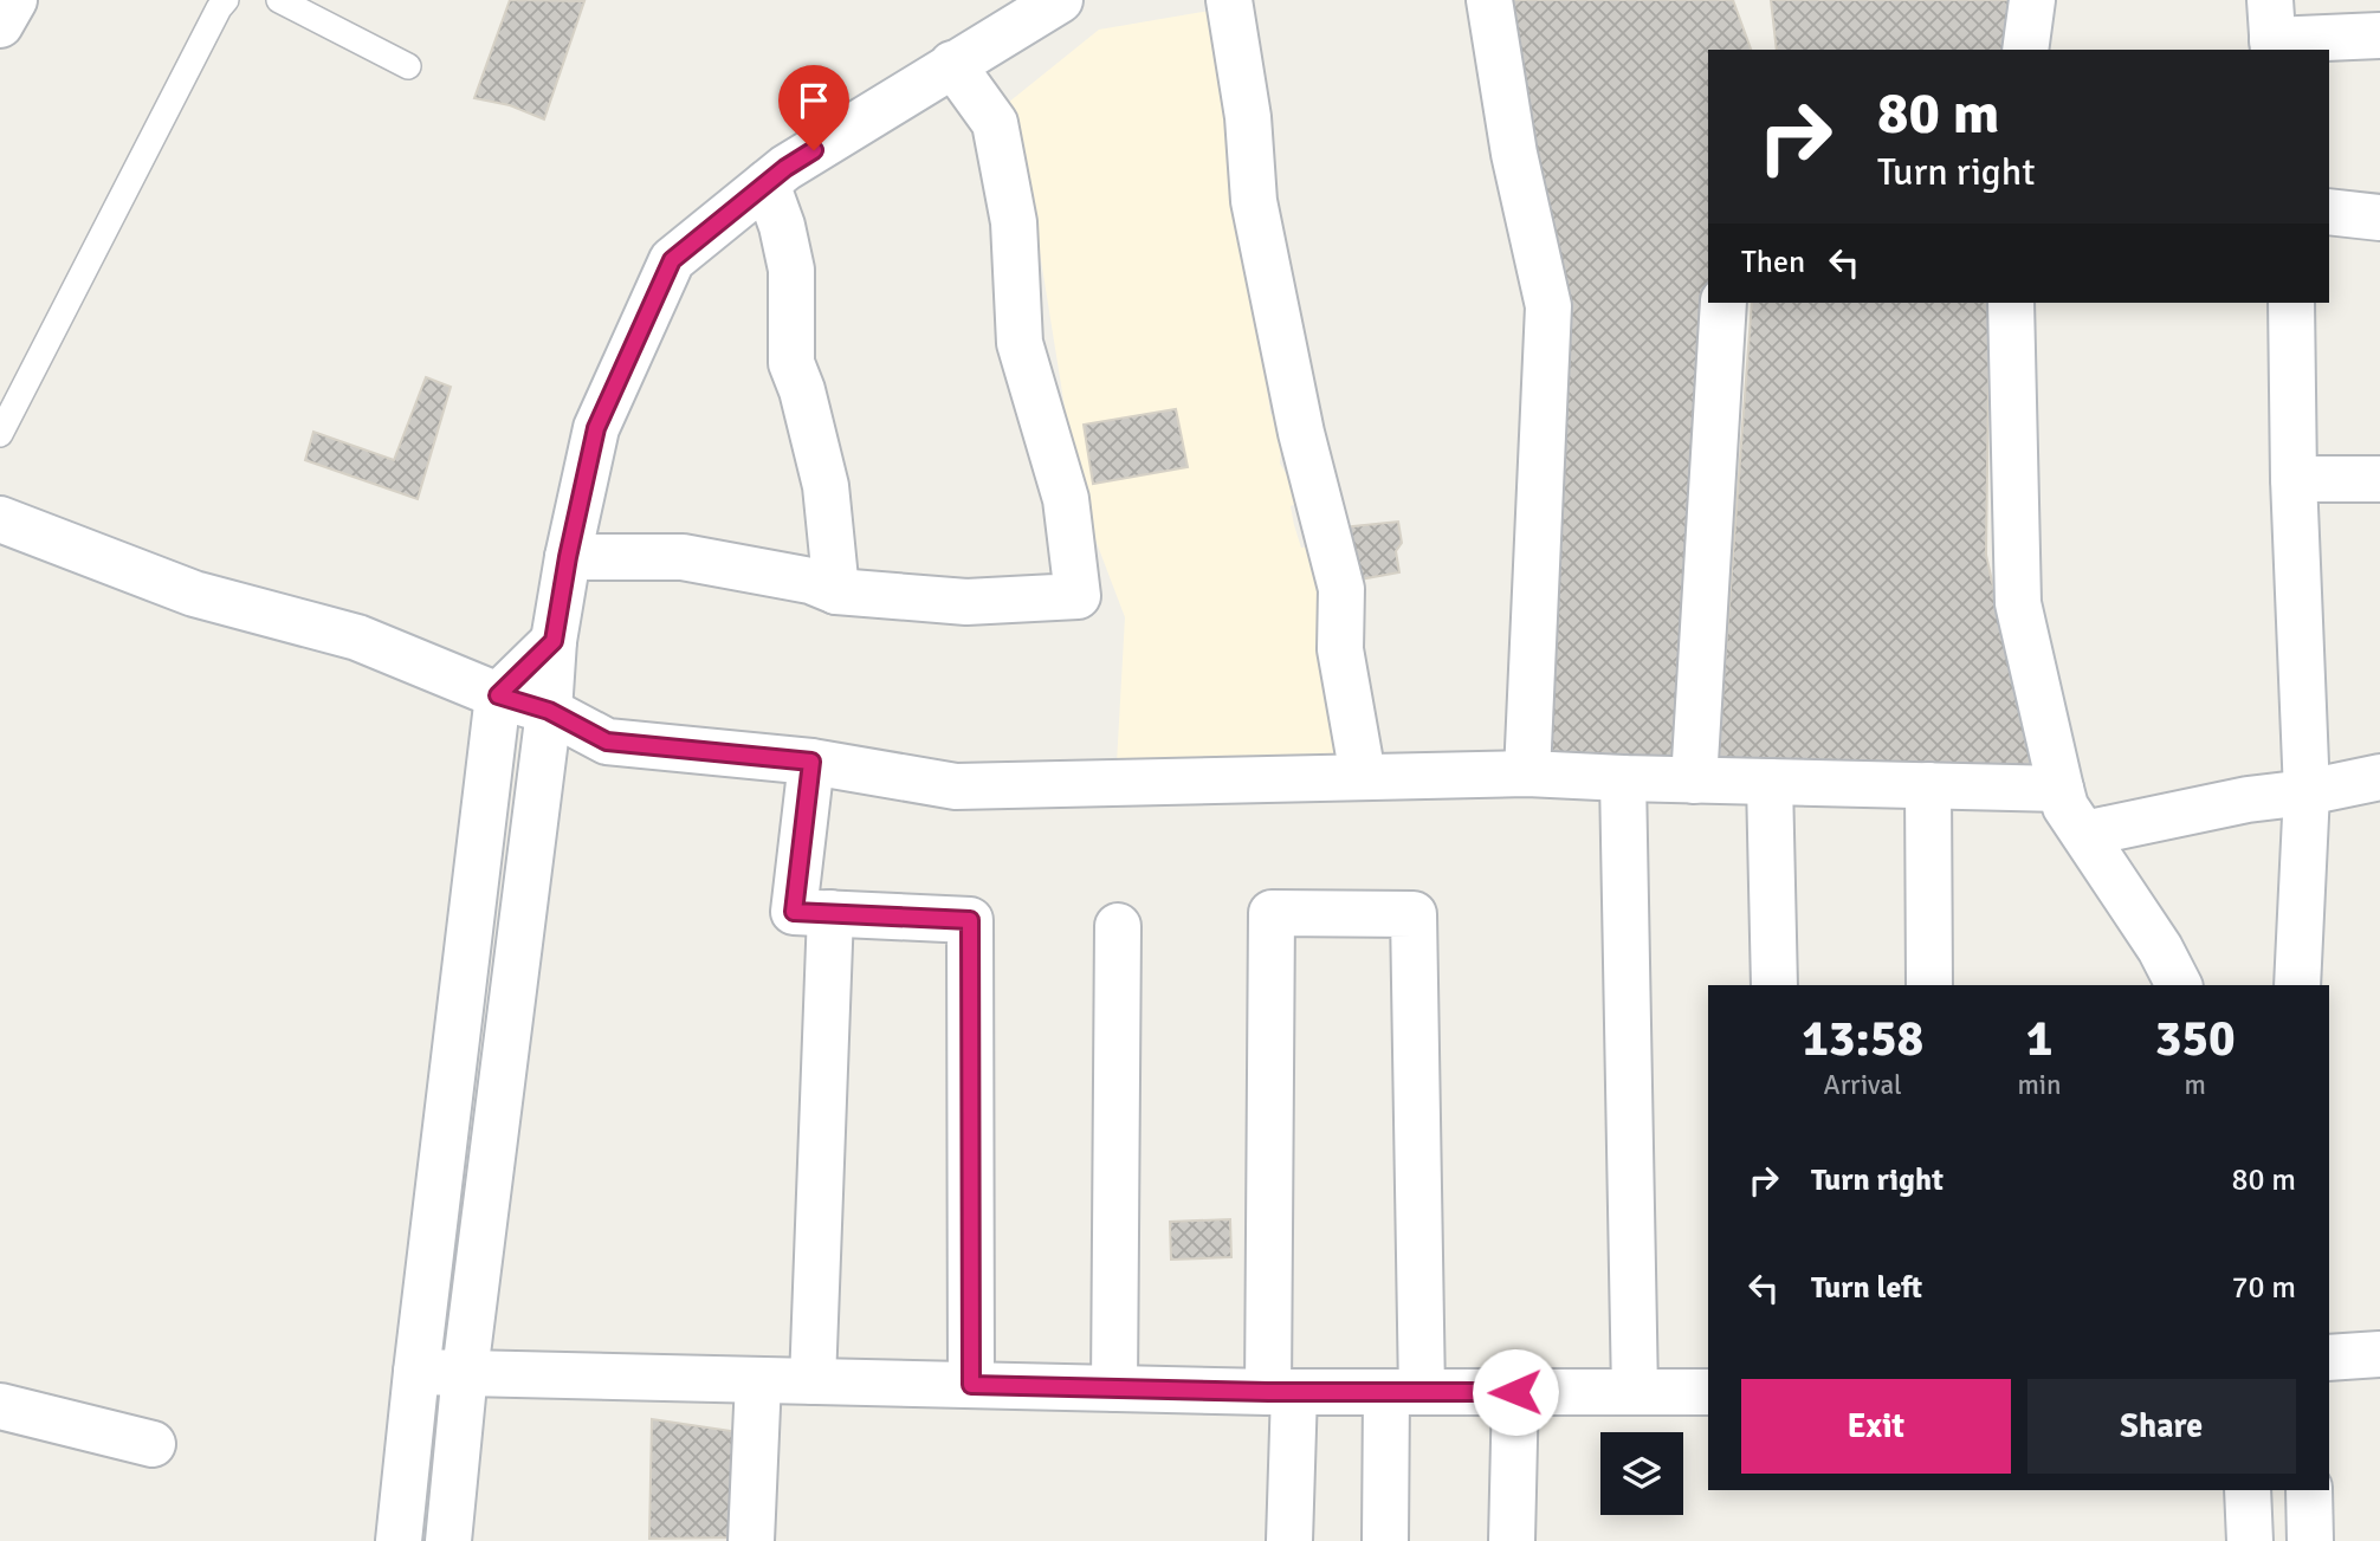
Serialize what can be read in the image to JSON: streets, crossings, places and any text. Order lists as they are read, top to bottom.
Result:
{
  "page": {
    "turn": ["80 m", "Turn right"],
    "then": "Then",
    "eta": [
      "13:58",
      "Arrival",
      "1",
      "min",
      "350",
      "m"
    ],
    "list": [
      {
        "name": "Turn right",
        "value": "80 m"
      },
      {
        "name": "Turn left",
        "value": "70 m"
      }
    ],
    "buttons": ["Exit", "Share"]
  }
}
